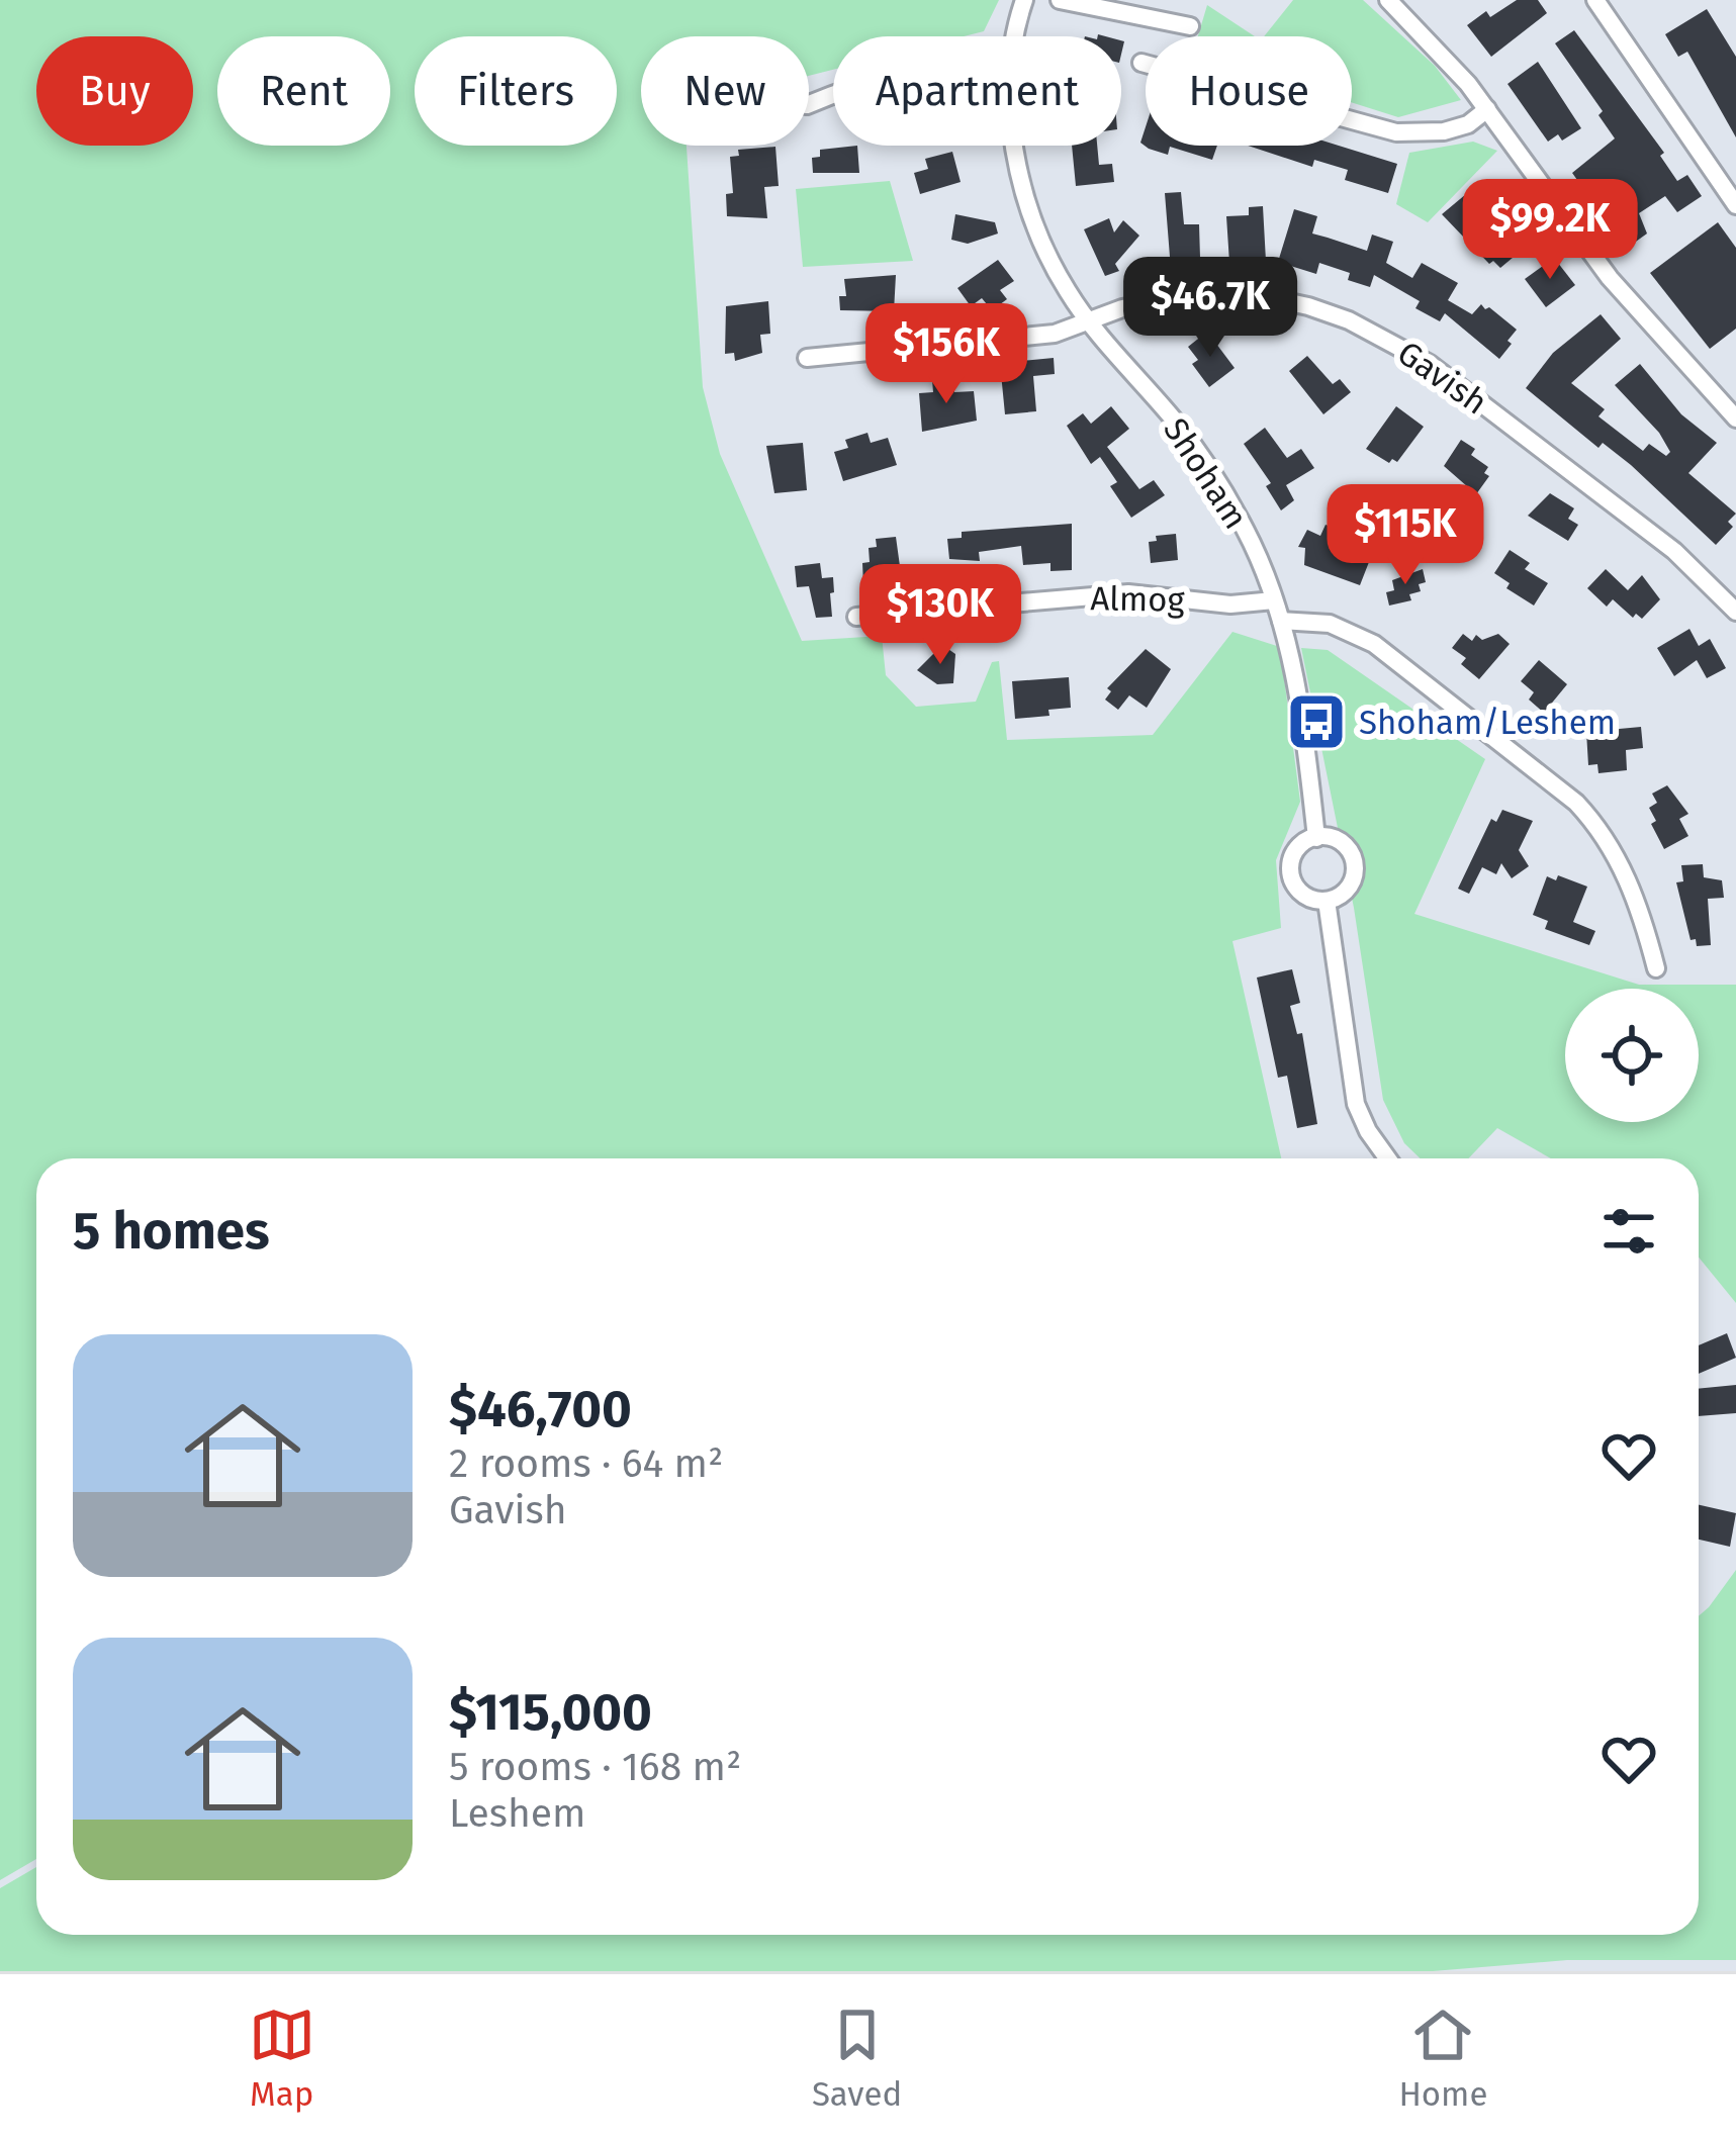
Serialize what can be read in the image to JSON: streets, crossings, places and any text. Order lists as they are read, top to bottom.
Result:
{
  "streets": {
    "street": ["Gavish", "Shoham", "Almog"]
  },
  "crossings": [
    ["Gavish", "Shoham"],
    ["Shoham", "Almog"]
  ],
  "places": {
    "bus stop": ["Shoham/Leshem"]
  },
  "page": {
    "chip": [
      "Buy",
      "Rent",
      "Filters",
      "New",
      "Apartment",
      "House"
    ],
    "price": [
      "$99.2K",
      "$46.7K",
      "$156K",
      "$115K",
      "$130K"
    ],
    "heading": "5 homes",
    "list": [
      {
        "name": "$46,700",
        "note": "2 rooms · 64 m² · Gavish"
      },
      {
        "name": "$115,000",
        "note": "5 rooms · 168 m² · Leshem"
      }
    ],
    "tabs": ["Map", "Saved", "Home"]
  }
}
